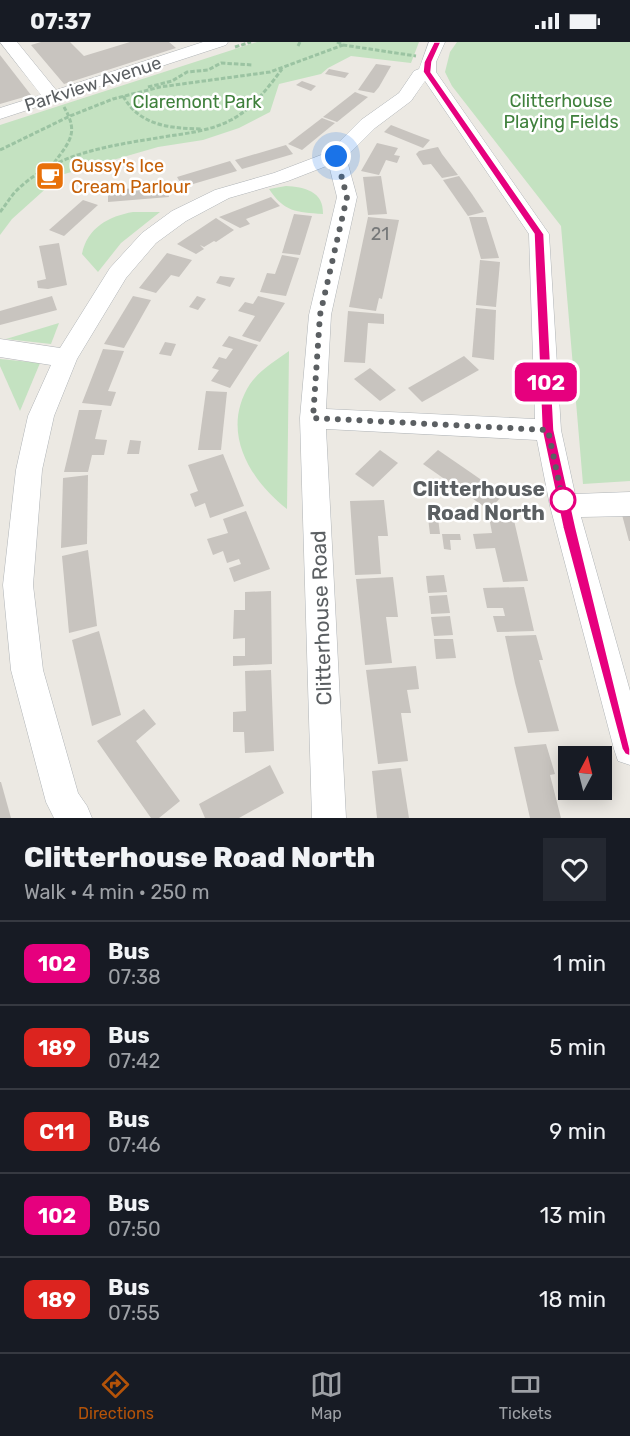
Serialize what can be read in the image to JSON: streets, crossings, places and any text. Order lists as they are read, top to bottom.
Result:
{
  "streets": {
    "street": ["Parkview Avenue", "Clitterhouse Road"]
  },
  "parks": ["Clitterhouse Playing Fields", "Claremont Park"],
  "places": {
    "cafe": ["Gussy's Ice Cream Parlour"],
    "other": ["Clitterhouse Road North"]
  },
  "lines": ["bus line 102"],
  "house_numbers": ["21"],
  "north": "top",
  "page": {
    "status": "07:37",
    "on_map": "102",
    "heading": ["Clitterhouse Road North", "Walk · 4 min · 250 m"],
    "list": [
      {
        "mark": "102",
        "name": "Bus",
        "note": "07:38",
        "value": "1 min"
      },
      {
        "mark": "189",
        "name": "Bus",
        "note": "07:42",
        "value": "5 min"
      },
      {
        "mark": "C11",
        "name": "Bus",
        "note": "07:46",
        "value": "9 min"
      },
      {
        "mark": "102",
        "name": "Bus",
        "note": "07:50",
        "value": "13 min"
      },
      {
        "mark": "189",
        "name": "Bus",
        "note": "07:55",
        "value": "18 min"
      }
    ],
    "tabs": ["Directions", "Map", "Tickets"]
  }
}
